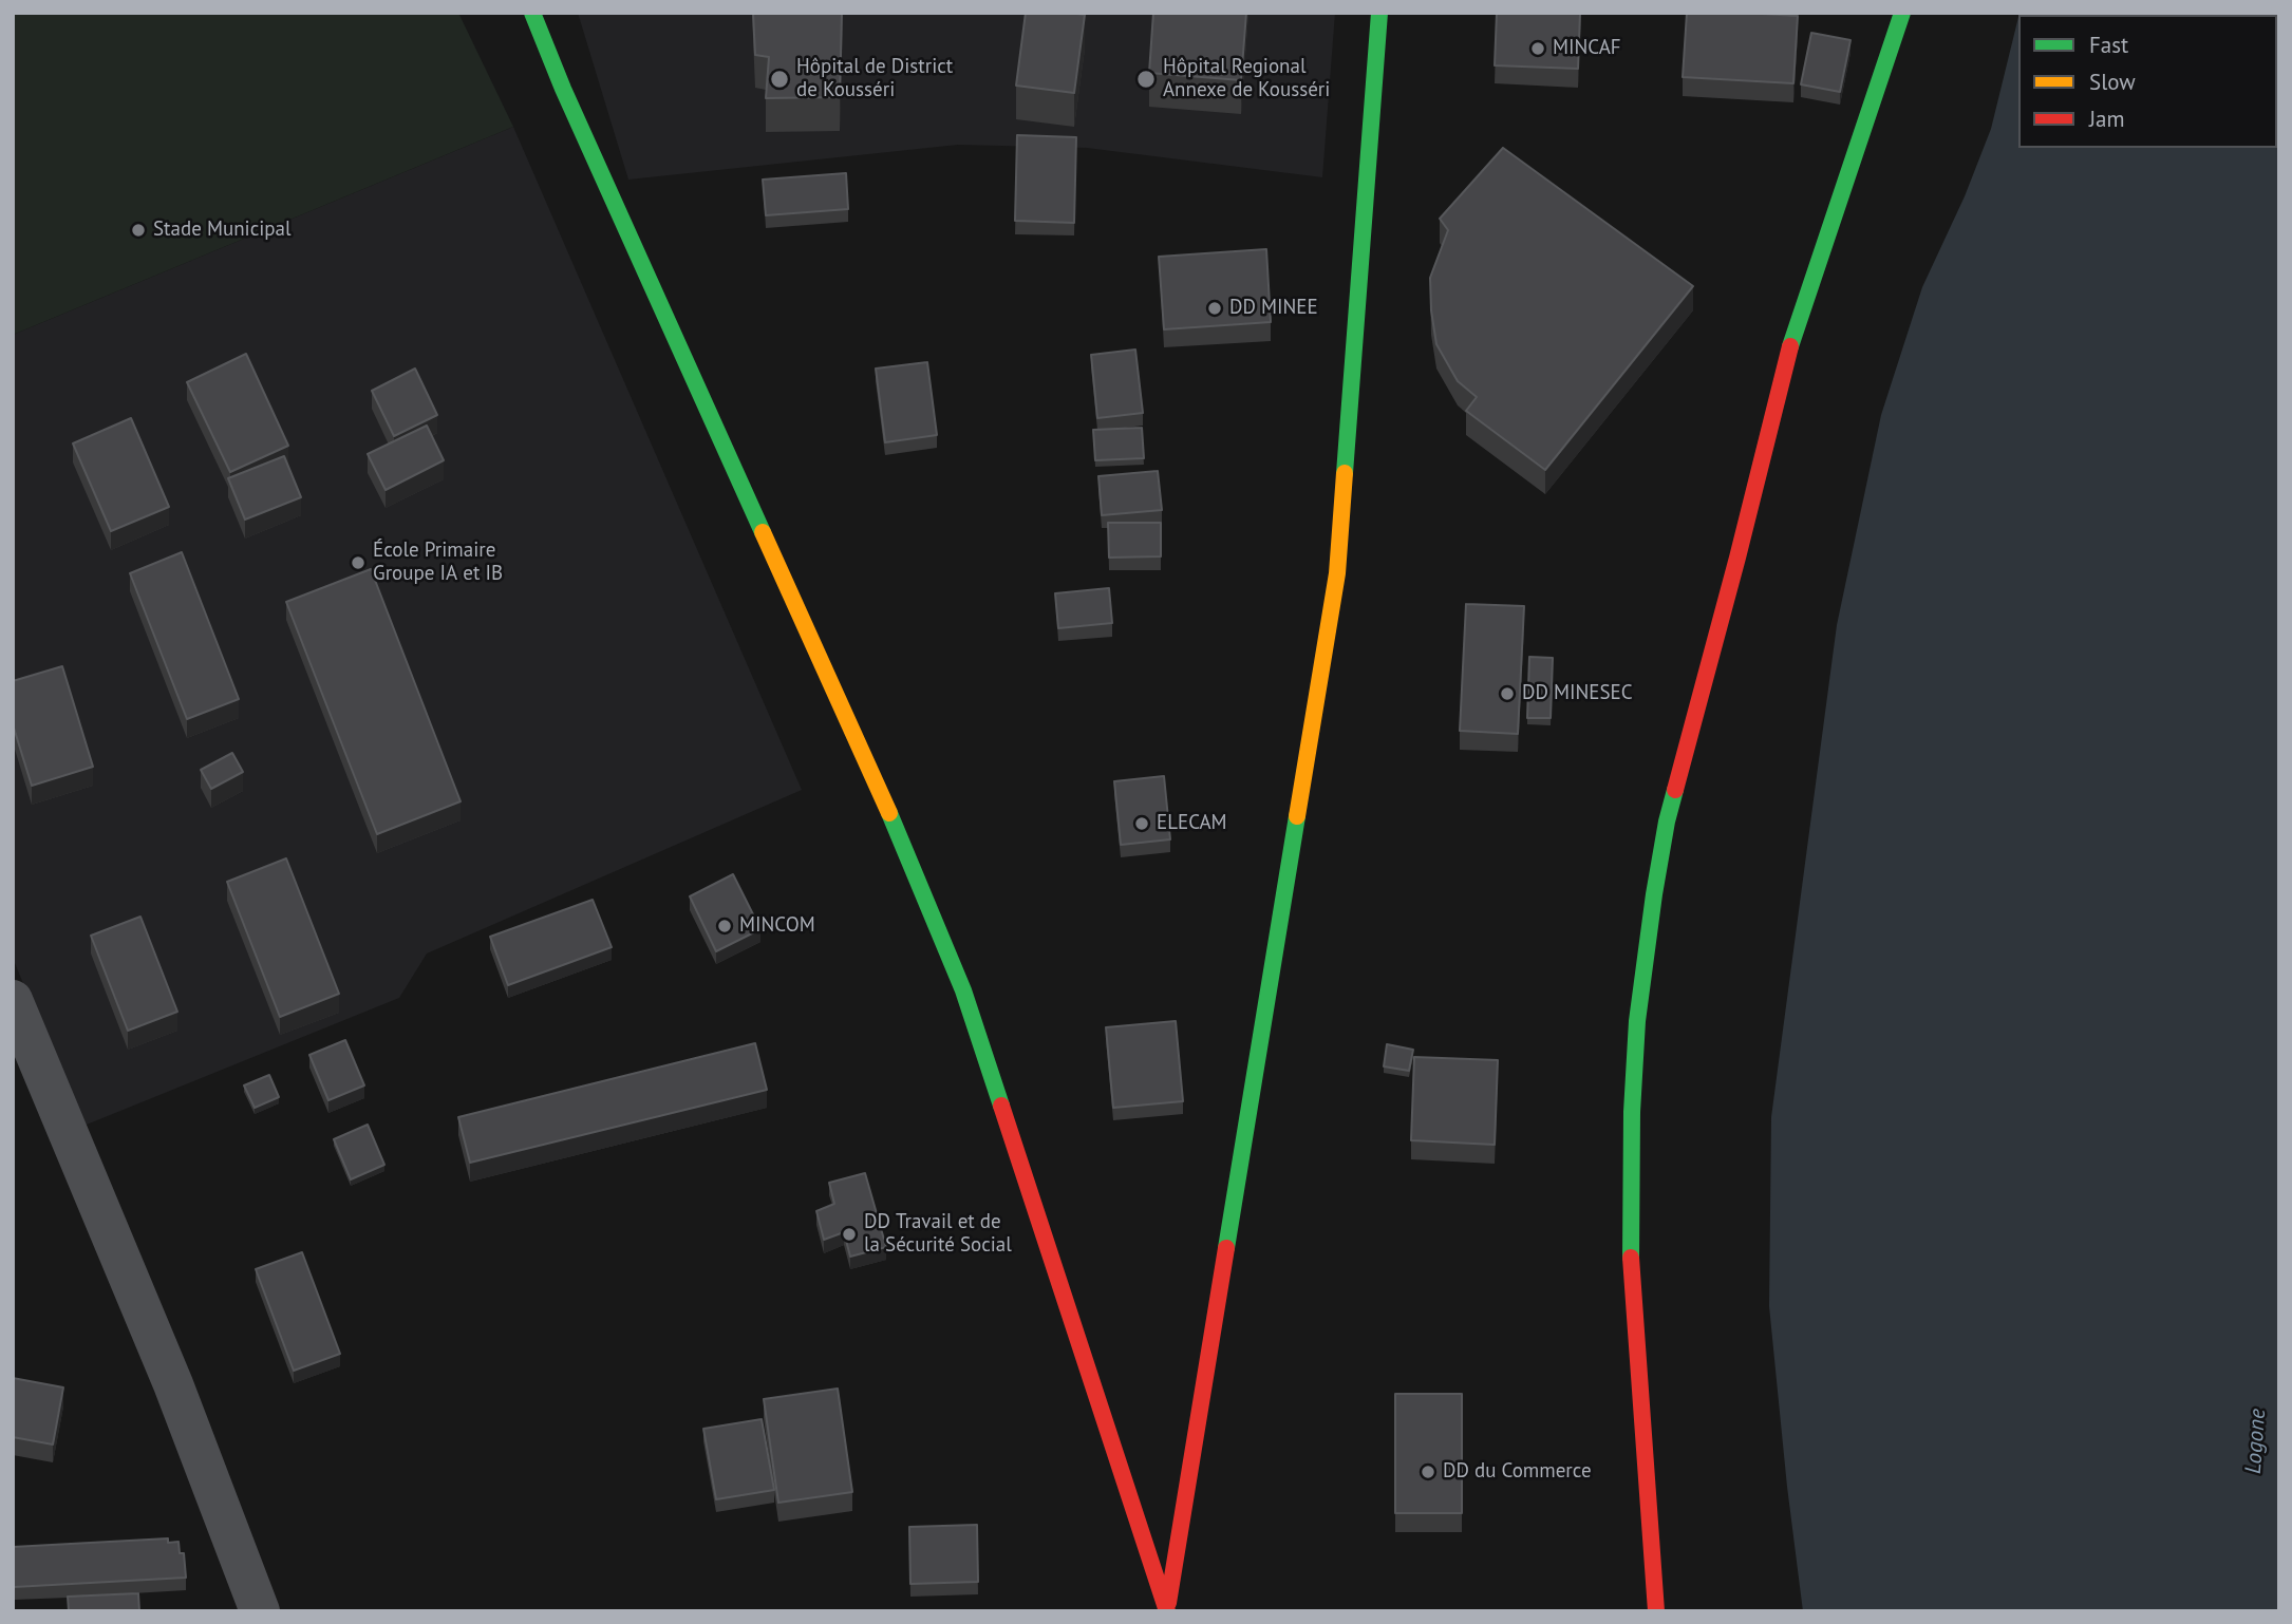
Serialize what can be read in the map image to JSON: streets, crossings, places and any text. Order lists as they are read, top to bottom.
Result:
{
  "water": ["Logone"],
  "places": [
    "MINCAF",
    "Hôpital de District de Kousséri",
    "Hôpital Regional Annexe de Kousséri",
    "Stade Municipal",
    "DD MINEE",
    "École Primaire Groupe IA et IB",
    "DD MINESEC",
    "ELECAM",
    "MINCOM",
    "DD Travail et de la Sécurité Social",
    "DD du Commerce"
  ],
  "legend": ["Fast", "Slow", "Jam"]
}
